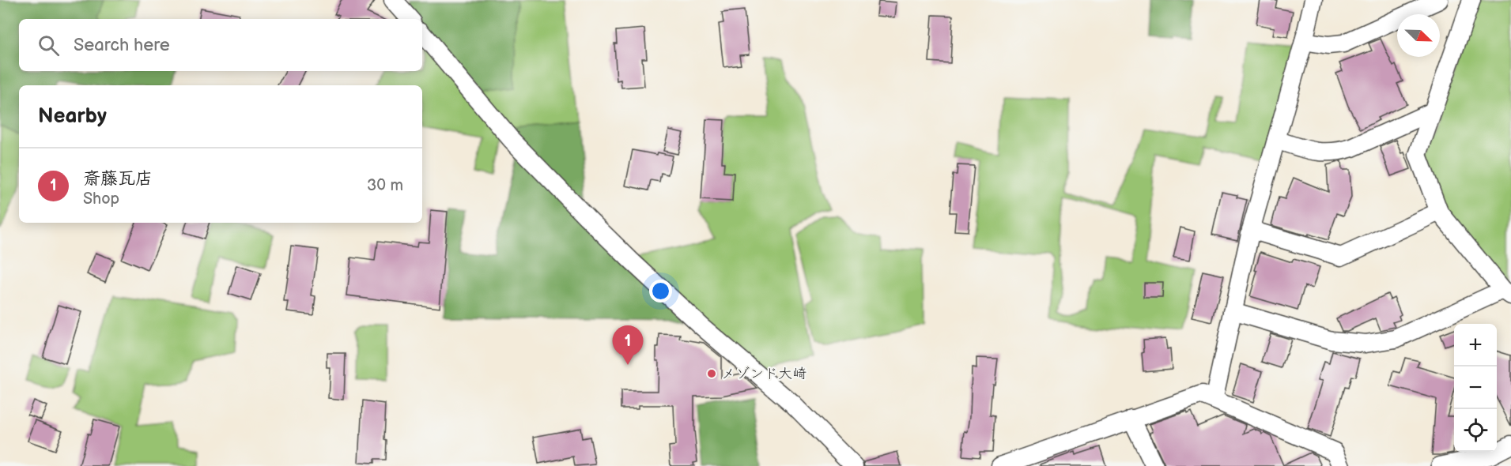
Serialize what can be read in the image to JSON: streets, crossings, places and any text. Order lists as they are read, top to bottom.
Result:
{
  "places": ["メゾンド大崎"],
  "north": "bottom right",
  "page": {
    "search": "Search here",
    "heading": "Nearby",
    "list": [
      {
        "mark": "1",
        "name": "斎藤瓦店",
        "note": "Shop",
        "value": "30 m"
      }
    ],
    "map_buttons": ["+", "−"],
    "pins": "1"
  }
}
